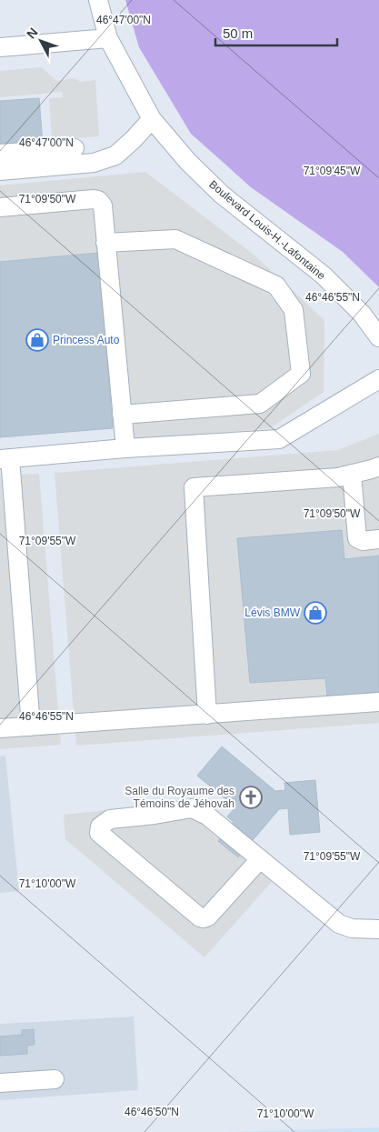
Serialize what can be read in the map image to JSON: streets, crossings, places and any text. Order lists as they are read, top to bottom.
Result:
{
  "streets": {
    "street": ["Boulevard Louis-H.-Lafontaine"]
  },
  "places": {
    "shop": ["Princess Auto", "Lévis BMW"],
    "church": ["Salle du Royaume des Témoins de Jéhovah"]
  },
  "scale_bar": "50 m",
  "north": "top left",
  "coordinates": [
    "46°47'00\"N",
    "71°09'45\"W",
    "71°09'50\"W",
    "46°46'55\"N",
    "71°09'55\"W",
    "71°10'00\"W",
    "46°46'50\"N"
  ]
}
